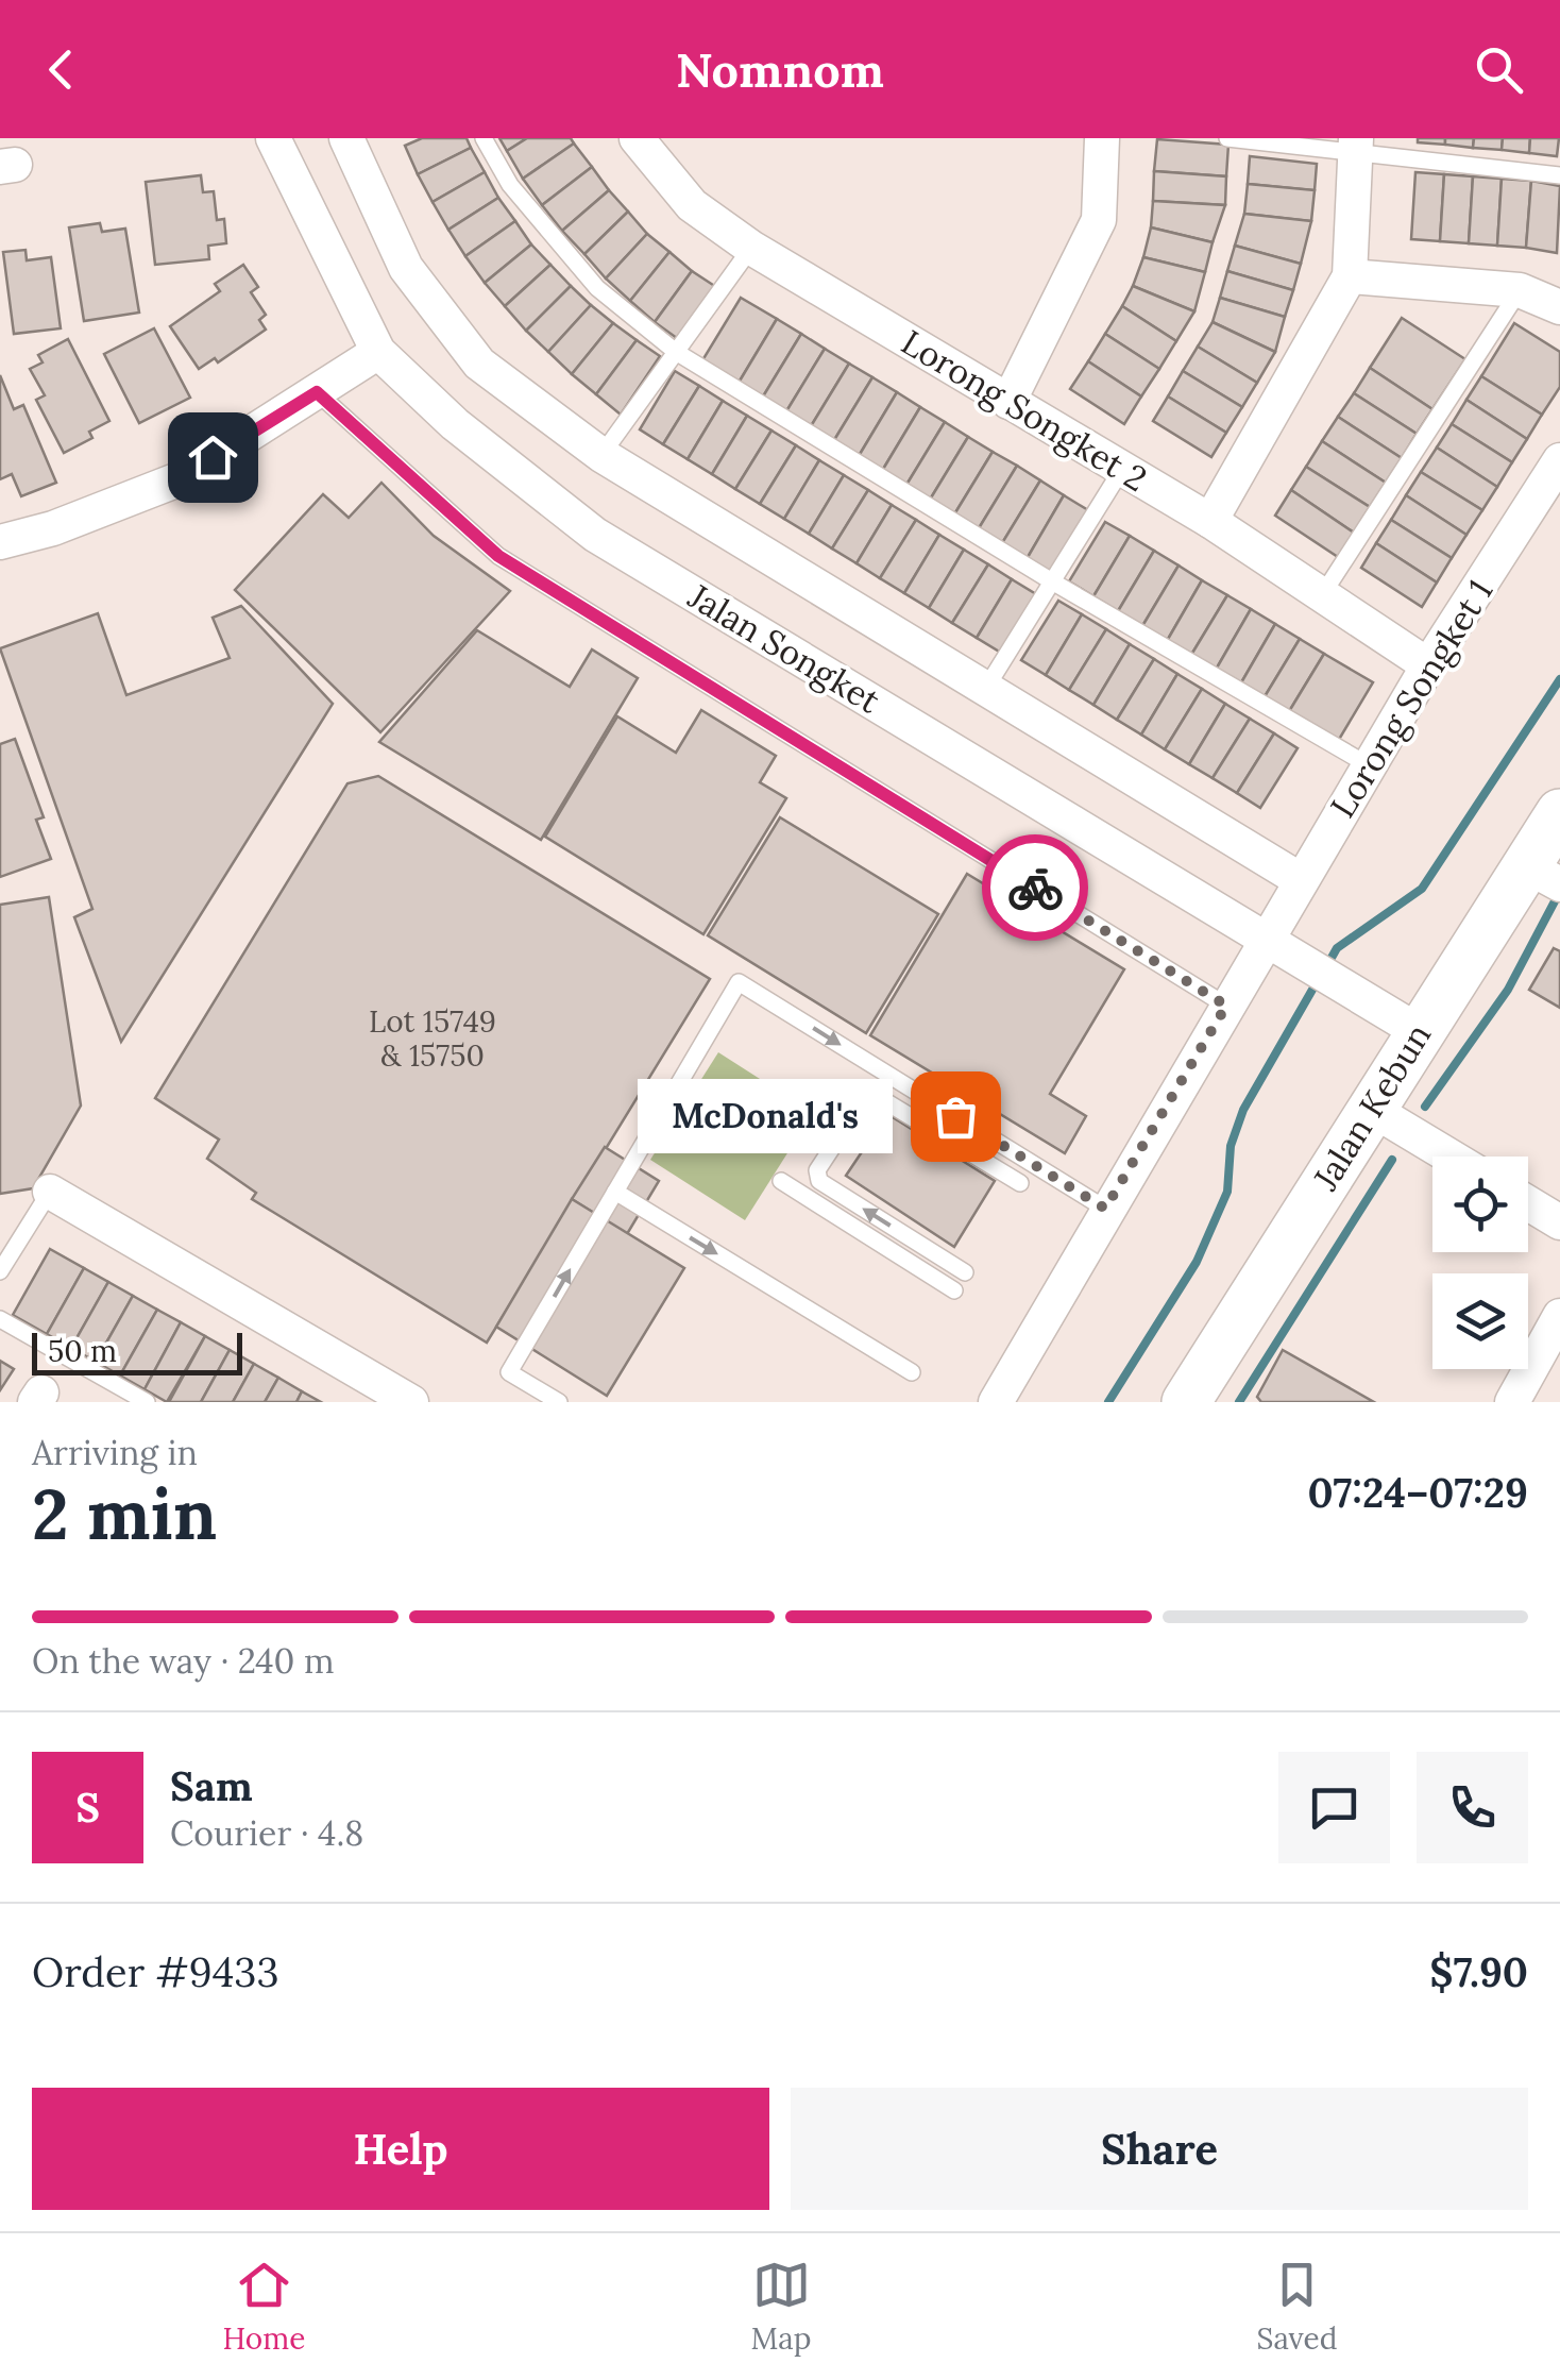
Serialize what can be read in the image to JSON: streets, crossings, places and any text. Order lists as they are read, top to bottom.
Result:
{
  "streets": {
    "main road": ["Jalan Kebun"],
    "street": ["Lorong Songket 2", "Jalan Songket", "Lorong Songket 1"]
  },
  "crossings": [
    ["Lorong Songket 2", "Lorong Songket 1"],
    ["Jalan Songket", "Lorong Songket 1"],
    ["Jalan Songket", "Jalan Kebun"]
  ],
  "places": ["McDonald's"],
  "house_numbers": ["Lot 15749 & 15750"],
  "scale_bar": "50 m",
  "page": {
    "header": "Nomnom",
    "bubble": "McDonald's",
    "scale": "50 m",
    "heading": ["2 min", "Arriving in", "07:24–07:29"],
    "panel": [
      "Sam",
      "Courier · 4.8",
      "Order #9433",
      "$7.90"
    ],
    "bar": "On the way · 240 m",
    "round": "S",
    "buttons": ["Help", "Share"],
    "tabs": ["Home", "Map", "Saved"]
  }
}
